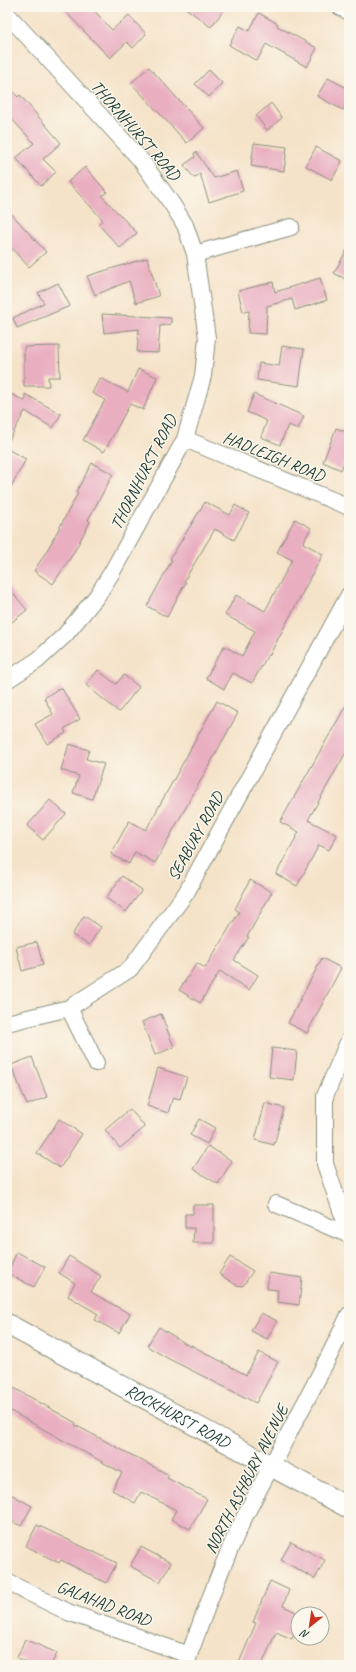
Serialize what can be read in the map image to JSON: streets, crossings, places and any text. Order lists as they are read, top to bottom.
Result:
{
  "streets": {
    "street": [
      "THORNHURST ROAD",
      "HADLEIGH ROAD",
      "SEABURY ROAD",
      "ROCKHURST ROAD",
      "NORTH ASHBURY AVENUE",
      "GALAHAD ROAD"
    ]
  },
  "crossings": [
    ["THORNHURST ROAD", "HADLEIGH ROAD"],
    ["ROCKHURST ROAD", "NORTH ASHBURY AVENUE"],
    ["NORTH ASHBURY AVENUE", "GALAHAD ROAD"]
  ],
  "north": "bottom left"
}
